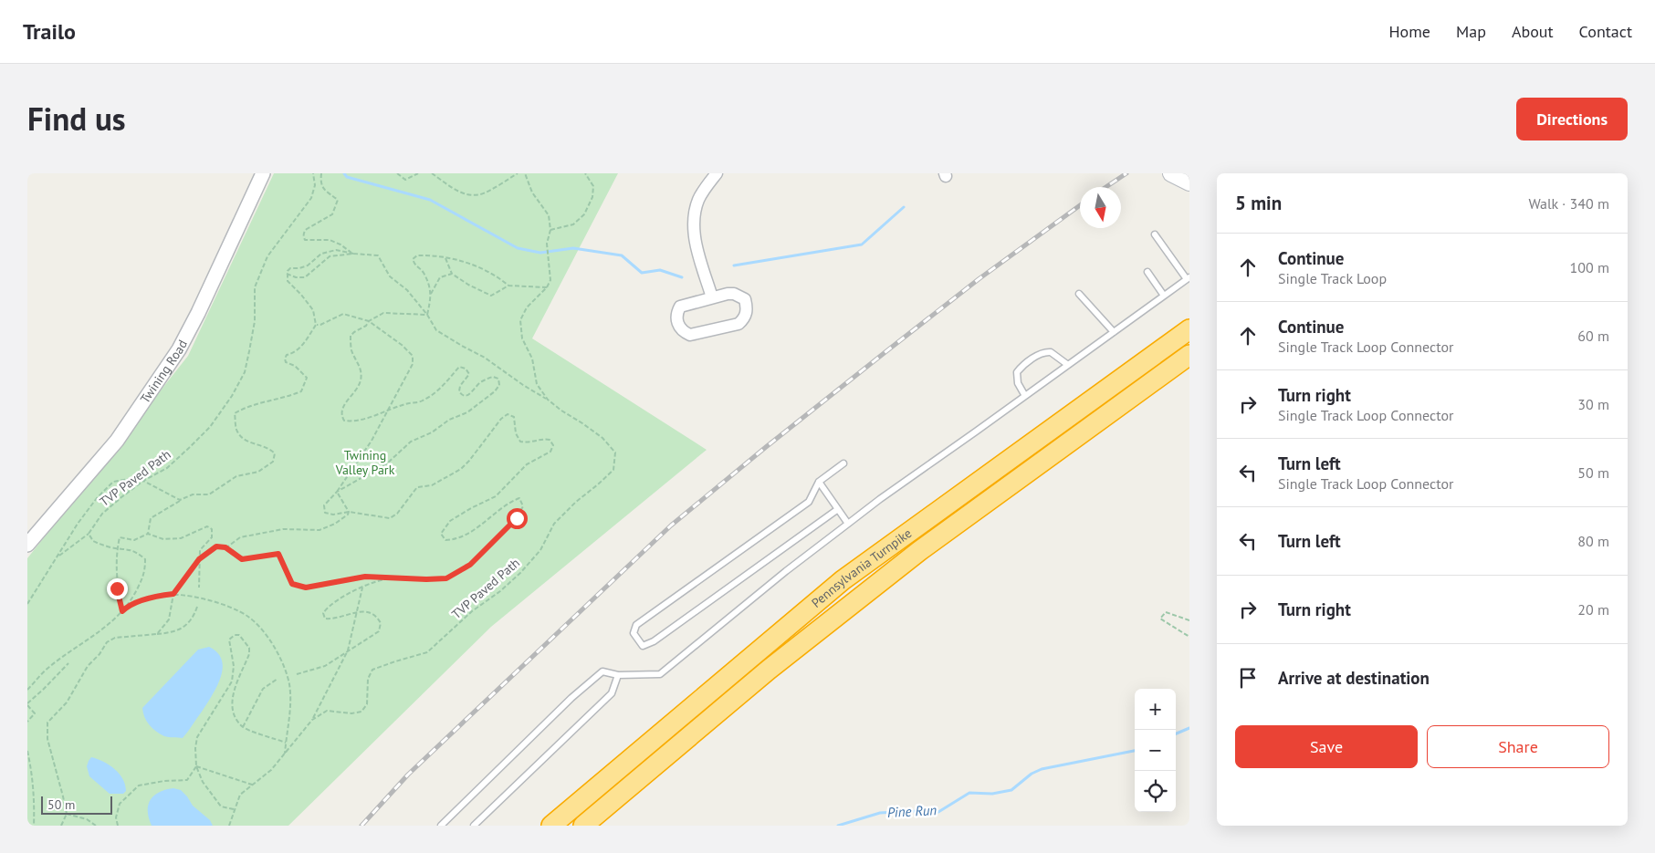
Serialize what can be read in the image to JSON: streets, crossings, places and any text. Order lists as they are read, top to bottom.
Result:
{
  "streets": {
    "highway": ["Pennsylvania Turnpike"],
    "street": ["Twining Road"],
    "path": ["TVP Paved Path"]
  },
  "water": ["Pine Run"],
  "parks": ["Twining Valley Park"],
  "scale_bar": "50 m",
  "north": "bottom",
  "page": {
    "header": "Trailo",
    "nav": [
      "Home",
      "Map",
      "About",
      "Contact"
    ],
    "title": "Find us",
    "buttons": [
      "Directions",
      ["Save", "Share"]
    ],
    "heading": ["5 min", "Walk · 340 m"],
    "list": [
      ["Continue", "Single Track Loop", "100 m"],
      ["Continue", "Single Track Loop Connector", "60 m"],
      ["Turn right", "Single Track Loop Connector", "30 m"],
      ["Turn left", "Single Track Loop Connector", "50 m"],
      ["Turn left", "80 m"],
      ["Turn right", "20 m"],
      "Arrive at destination"
    ],
    "map_buttons": ["+", "−"],
    "scale": "50 m"
  }
}
